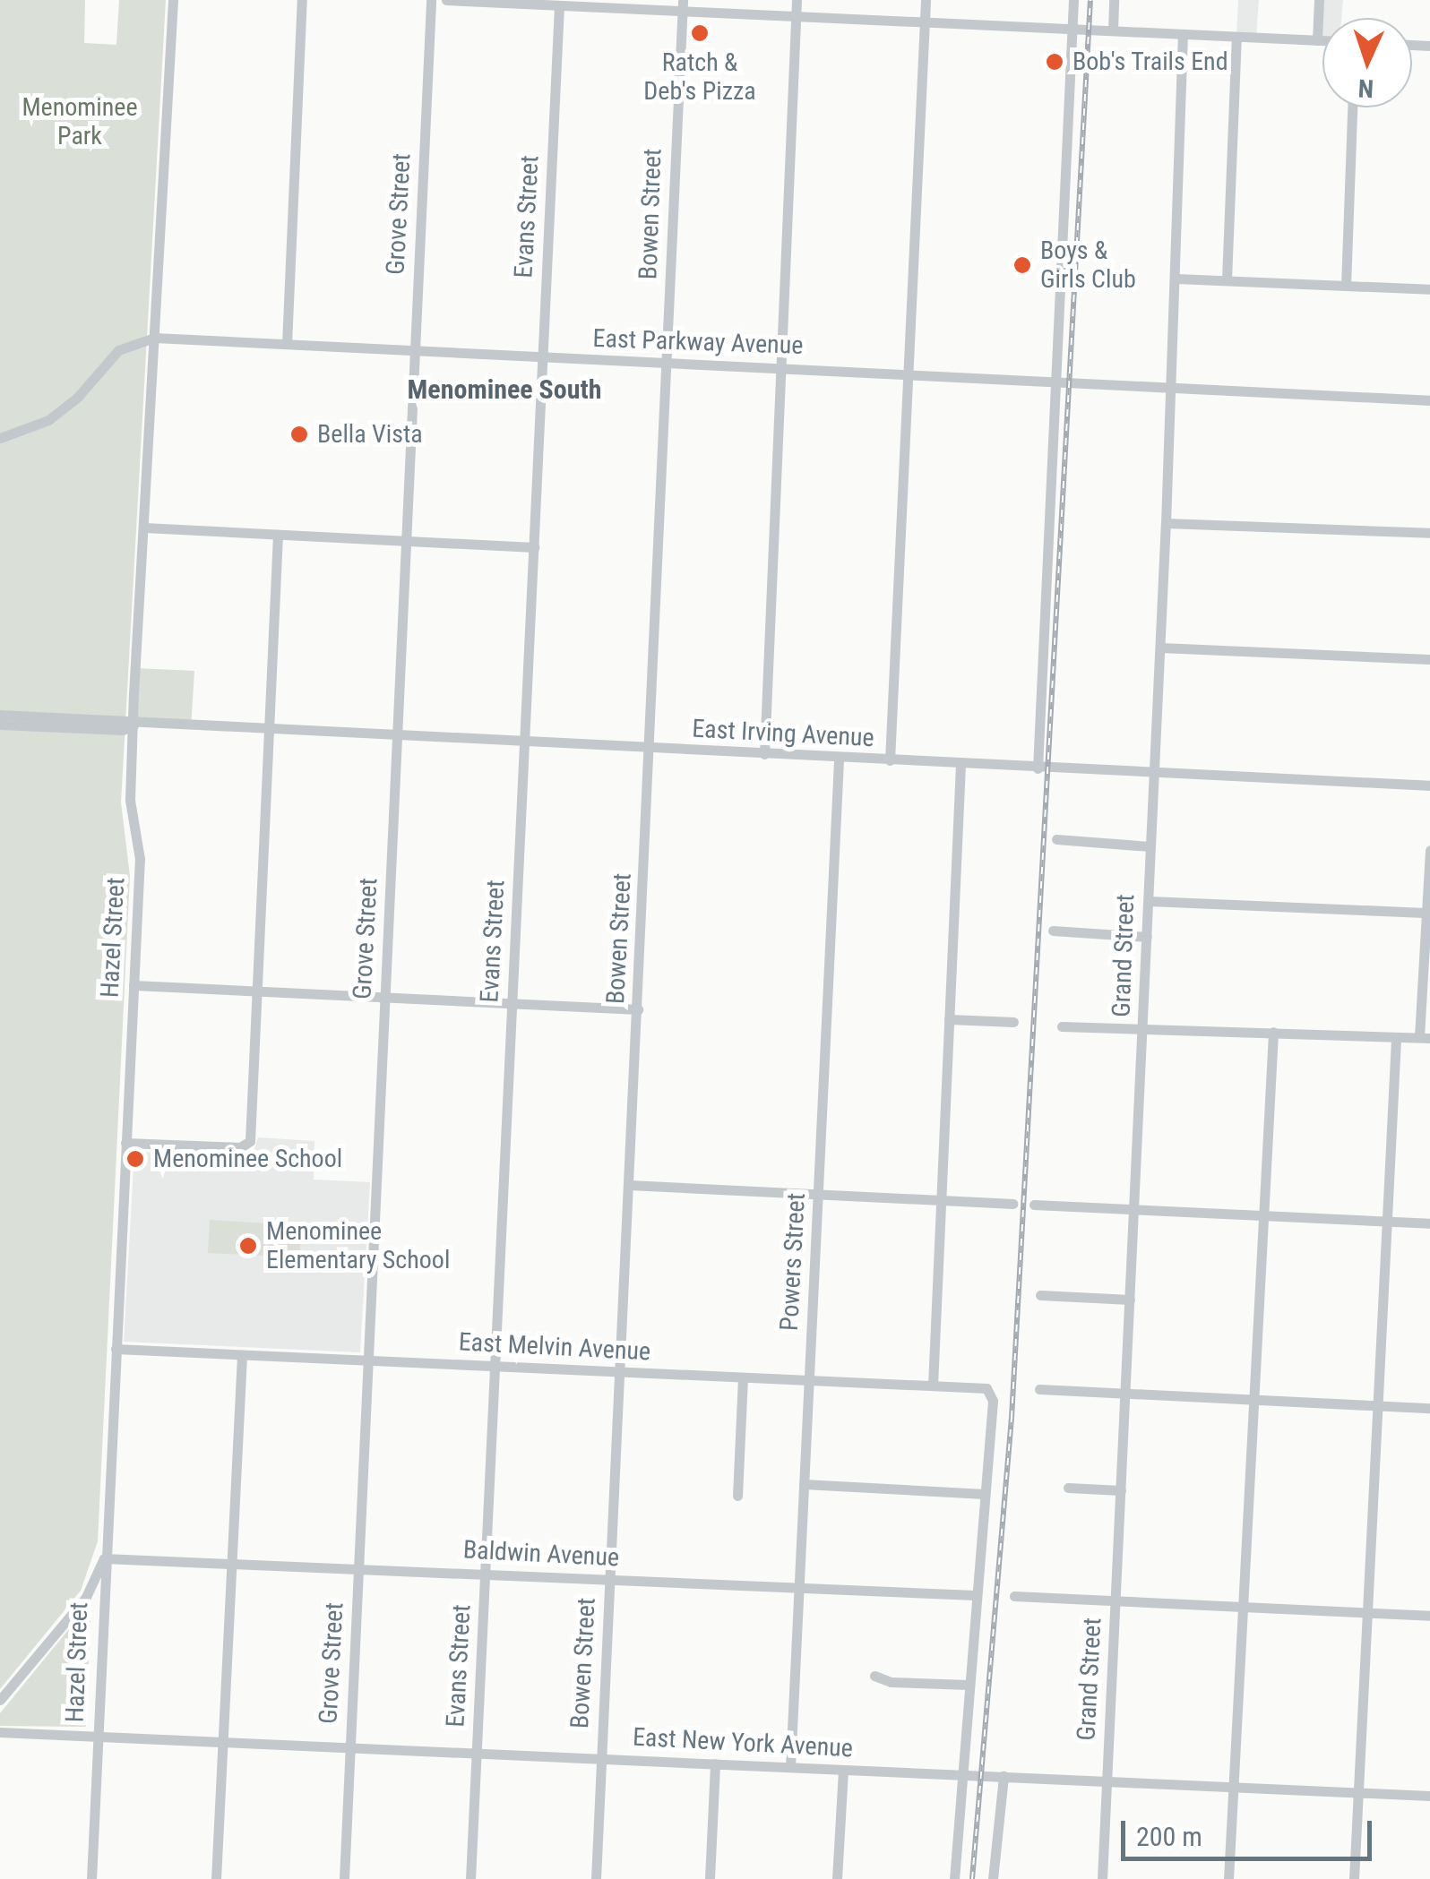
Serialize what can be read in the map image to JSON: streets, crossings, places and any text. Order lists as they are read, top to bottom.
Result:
{
  "streets": {
    "street": [
      "Grove Street",
      "Bowen Street",
      "Evans Street",
      "East Parkway Avenue",
      "East Irving Avenue",
      "Hazel Street",
      "Grand Street",
      "Powers Street",
      "East Melvin Avenue",
      "Baldwin Avenue",
      "East New York Avenue"
    ]
  },
  "crossings": [
    ["Grove Street", "East Parkway Avenue"],
    ["Grove Street", "East Irving Avenue"],
    ["Grove Street", "East Melvin Avenue"],
    ["Grove Street", "Baldwin Avenue"],
    ["Grove Street", "East New York Avenue"],
    ["Bowen Street", "East Parkway Avenue"],
    ["Bowen Street", "East Irving Avenue"],
    ["Bowen Street", "East Melvin Avenue"],
    ["Bowen Street", "Baldwin Avenue"],
    ["Bowen Street", "East New York Avenue"],
    ["Evans Street", "East Parkway Avenue"],
    ["Evans Street", "East Irving Avenue"],
    ["Evans Street", "East Melvin Avenue"],
    ["Evans Street", "Baldwin Avenue"],
    ["Evans Street", "East New York Avenue"],
    ["East Parkway Avenue", "Hazel Street"],
    ["East Parkway Avenue", "Grand Street"],
    ["East Irving Avenue", "Hazel Street"],
    ["East Irving Avenue", "Grand Street"],
    ["East Irving Avenue", "Powers Street"],
    ["Hazel Street", "East Melvin Avenue"],
    ["Hazel Street", "Baldwin Avenue"],
    ["Hazel Street", "East New York Avenue"],
    ["Grand Street", "East New York Avenue"],
    ["Powers Street", "East Melvin Avenue"],
    ["Powers Street", "Baldwin Avenue"],
    ["Powers Street", "East New York Avenue"]
  ],
  "districts": ["Menominee South"],
  "parks": ["Menominee Park"],
  "places": [
    "Ratch & Deb's Pizza",
    "Bob's Trails End",
    "Boys & Girls Club",
    "Bella Vista",
    "Menominee School",
    "Menominee Elementary School"
  ],
  "scale_bar": "200 m",
  "north": "bottom"
}
